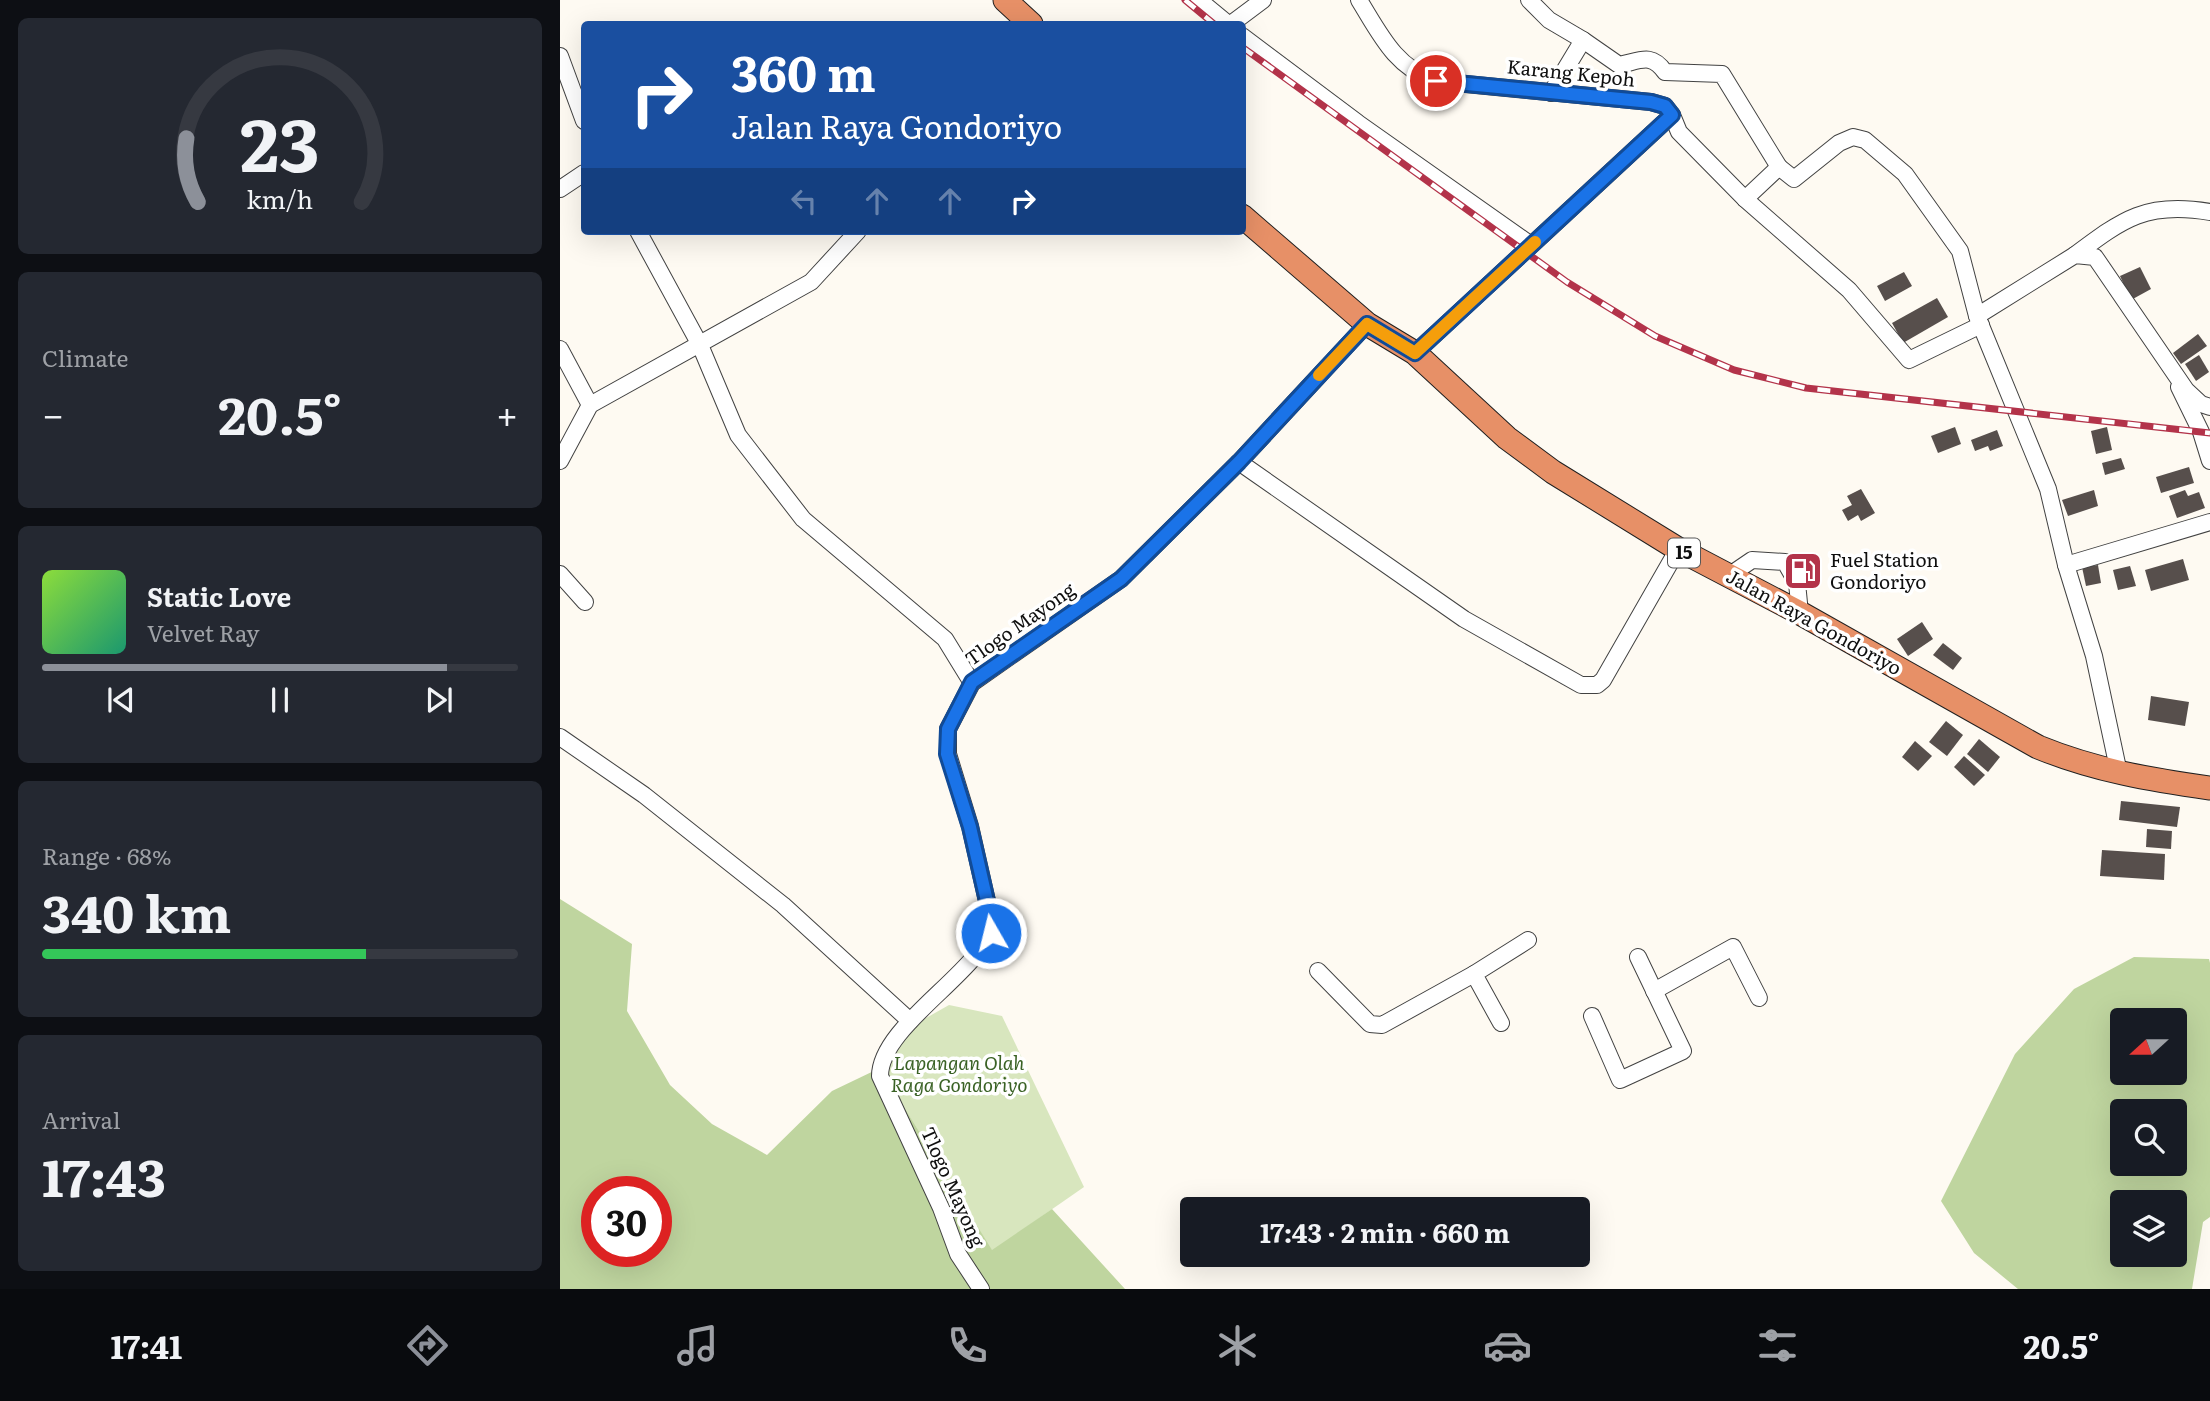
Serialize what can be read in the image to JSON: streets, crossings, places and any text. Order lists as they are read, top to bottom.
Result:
{
  "streets": {
    "highway": ["15", "Jalan Raya Gondoriyo"],
    "street": ["Karang Kepoh", "Tlogo Mayong"]
  },
  "crossings": [
    ["Jalan Raya Gondoriyo", "Tlogo Mayong"]
  ],
  "parks": ["Lapangan Olah Raga Gondoriyo"],
  "places": {
    "fuel station": ["Fuel Station Gondoriyo"]
  },
  "north": "left",
  "page": {
    "turn": ["360 m", "Jalan Raya Gondoriyo"],
    "tile": [
      "Climate",
      ["Range · 68%", "340 km"],
      ["Arrival", "17:43"]
    ],
    "heat": ["−", "20.5°", "+"],
    "song": ["Static Love", "Velvet Ray"],
    "limit": "30",
    "trip": "17:43 · 2 min · 660 m",
    "tabs": ["17:41", "20.5°"],
    "gauge": ["23", "km/h"]
  }
}
